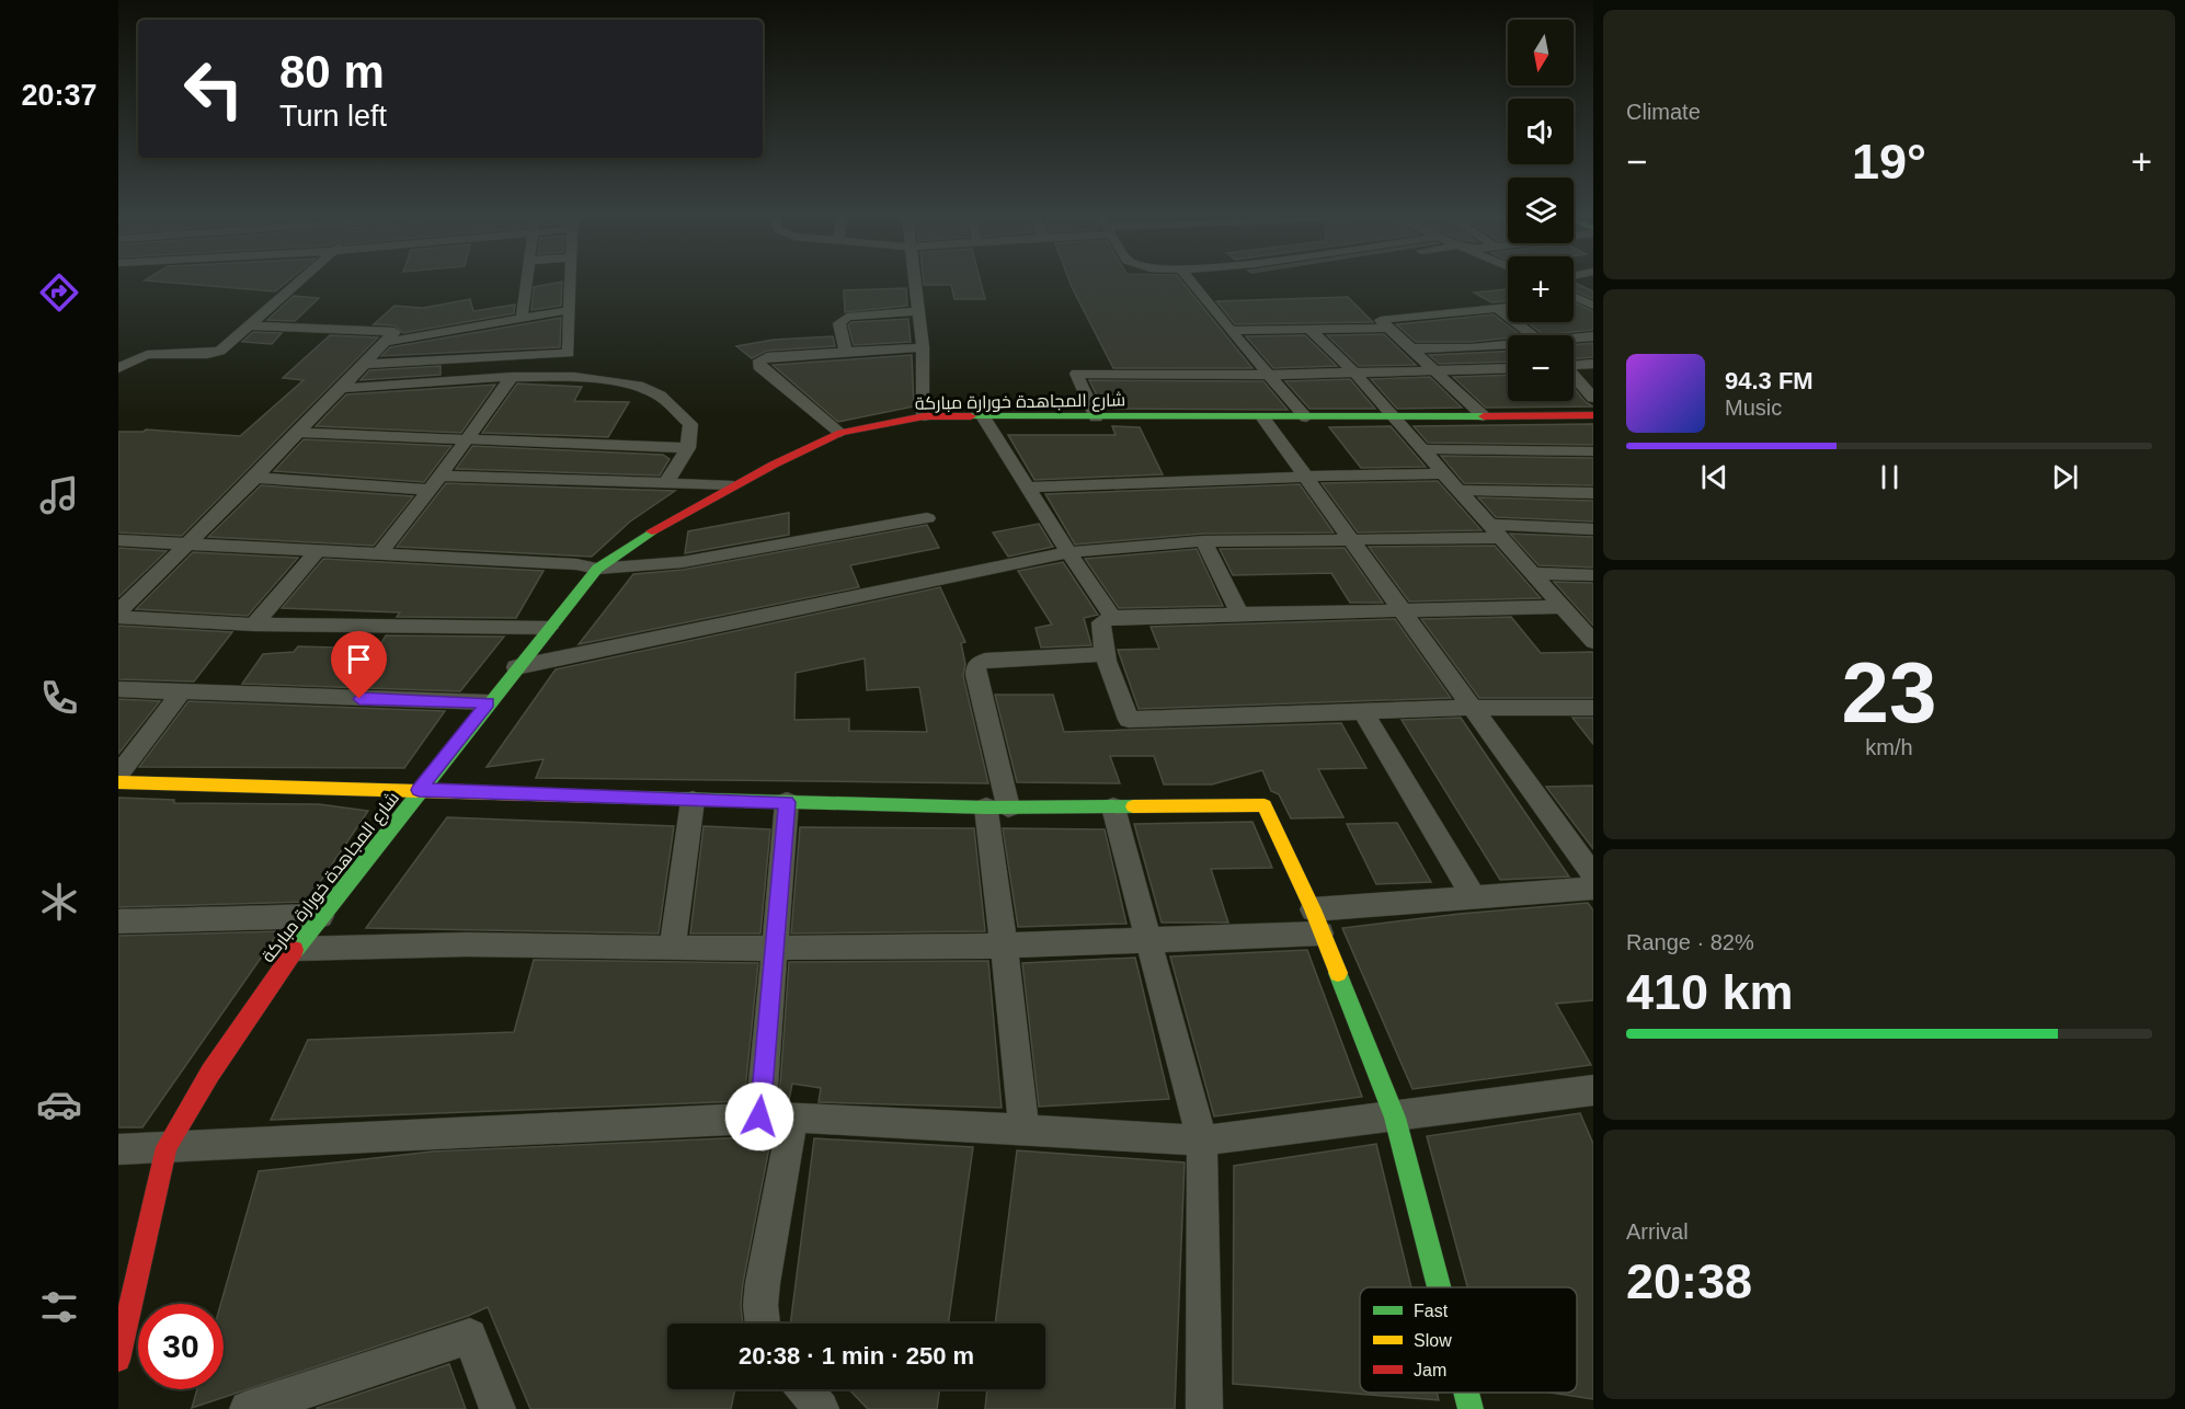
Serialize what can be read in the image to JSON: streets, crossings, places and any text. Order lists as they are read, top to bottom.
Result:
{
  "streets": {
    "street": ["شارع المجاهدة خورارة مباركة"]
  },
  "legend": ["Fast", "Slow", "Jam"],
  "north": "bottom",
  "page": {
    "tabs": "20:37",
    "tile": [
      "Climate",
      ["23", "km/h"],
      ["Range · 82%", "410 km"],
      ["Arrival", "20:38"]
    ],
    "map_buttons": ["+", "−"],
    "turn": ["80 m", "Turn left"],
    "heat": ["−", "19°", "+"],
    "song": ["94.3 FM", "Music"],
    "limit": "30",
    "trip": "20:38 · 1 min · 250 m"
  }
}
